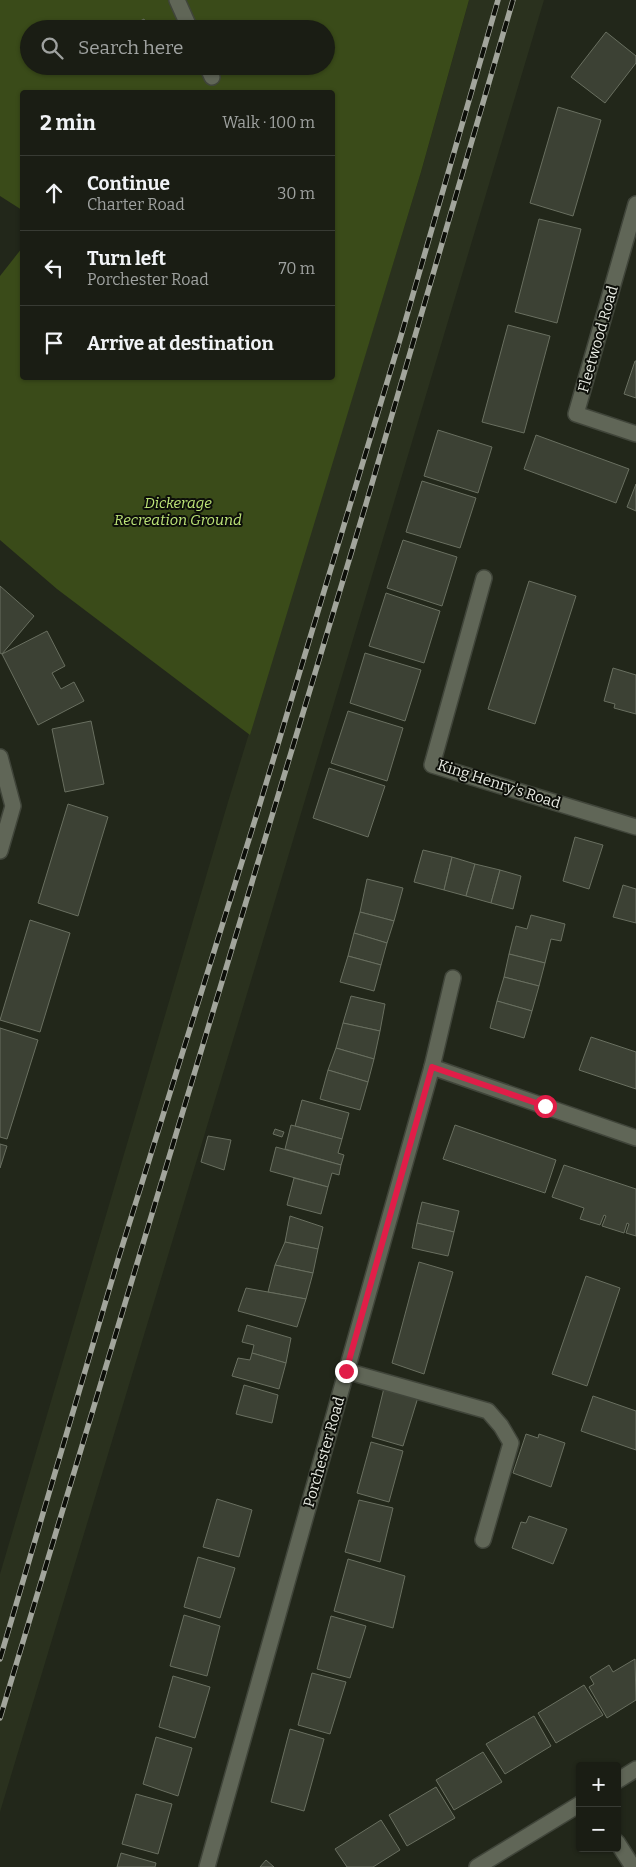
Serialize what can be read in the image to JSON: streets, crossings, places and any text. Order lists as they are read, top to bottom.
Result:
{
  "streets": {
    "street": ["Fleetwood Road", "King Henry's Road", "Porchester Road"]
  },
  "parks": ["Dickerage Recreation Ground"],
  "page": {
    "search": "Search here",
    "heading": ["2 min", "Walk · 100 m"],
    "list": [
      ["Continue", "Charter Road", "30 m"],
      ["Turn left", "Porchester Road", "70 m"],
      "Arrive at destination"
    ],
    "map_buttons": ["+", "−"]
  }
}
